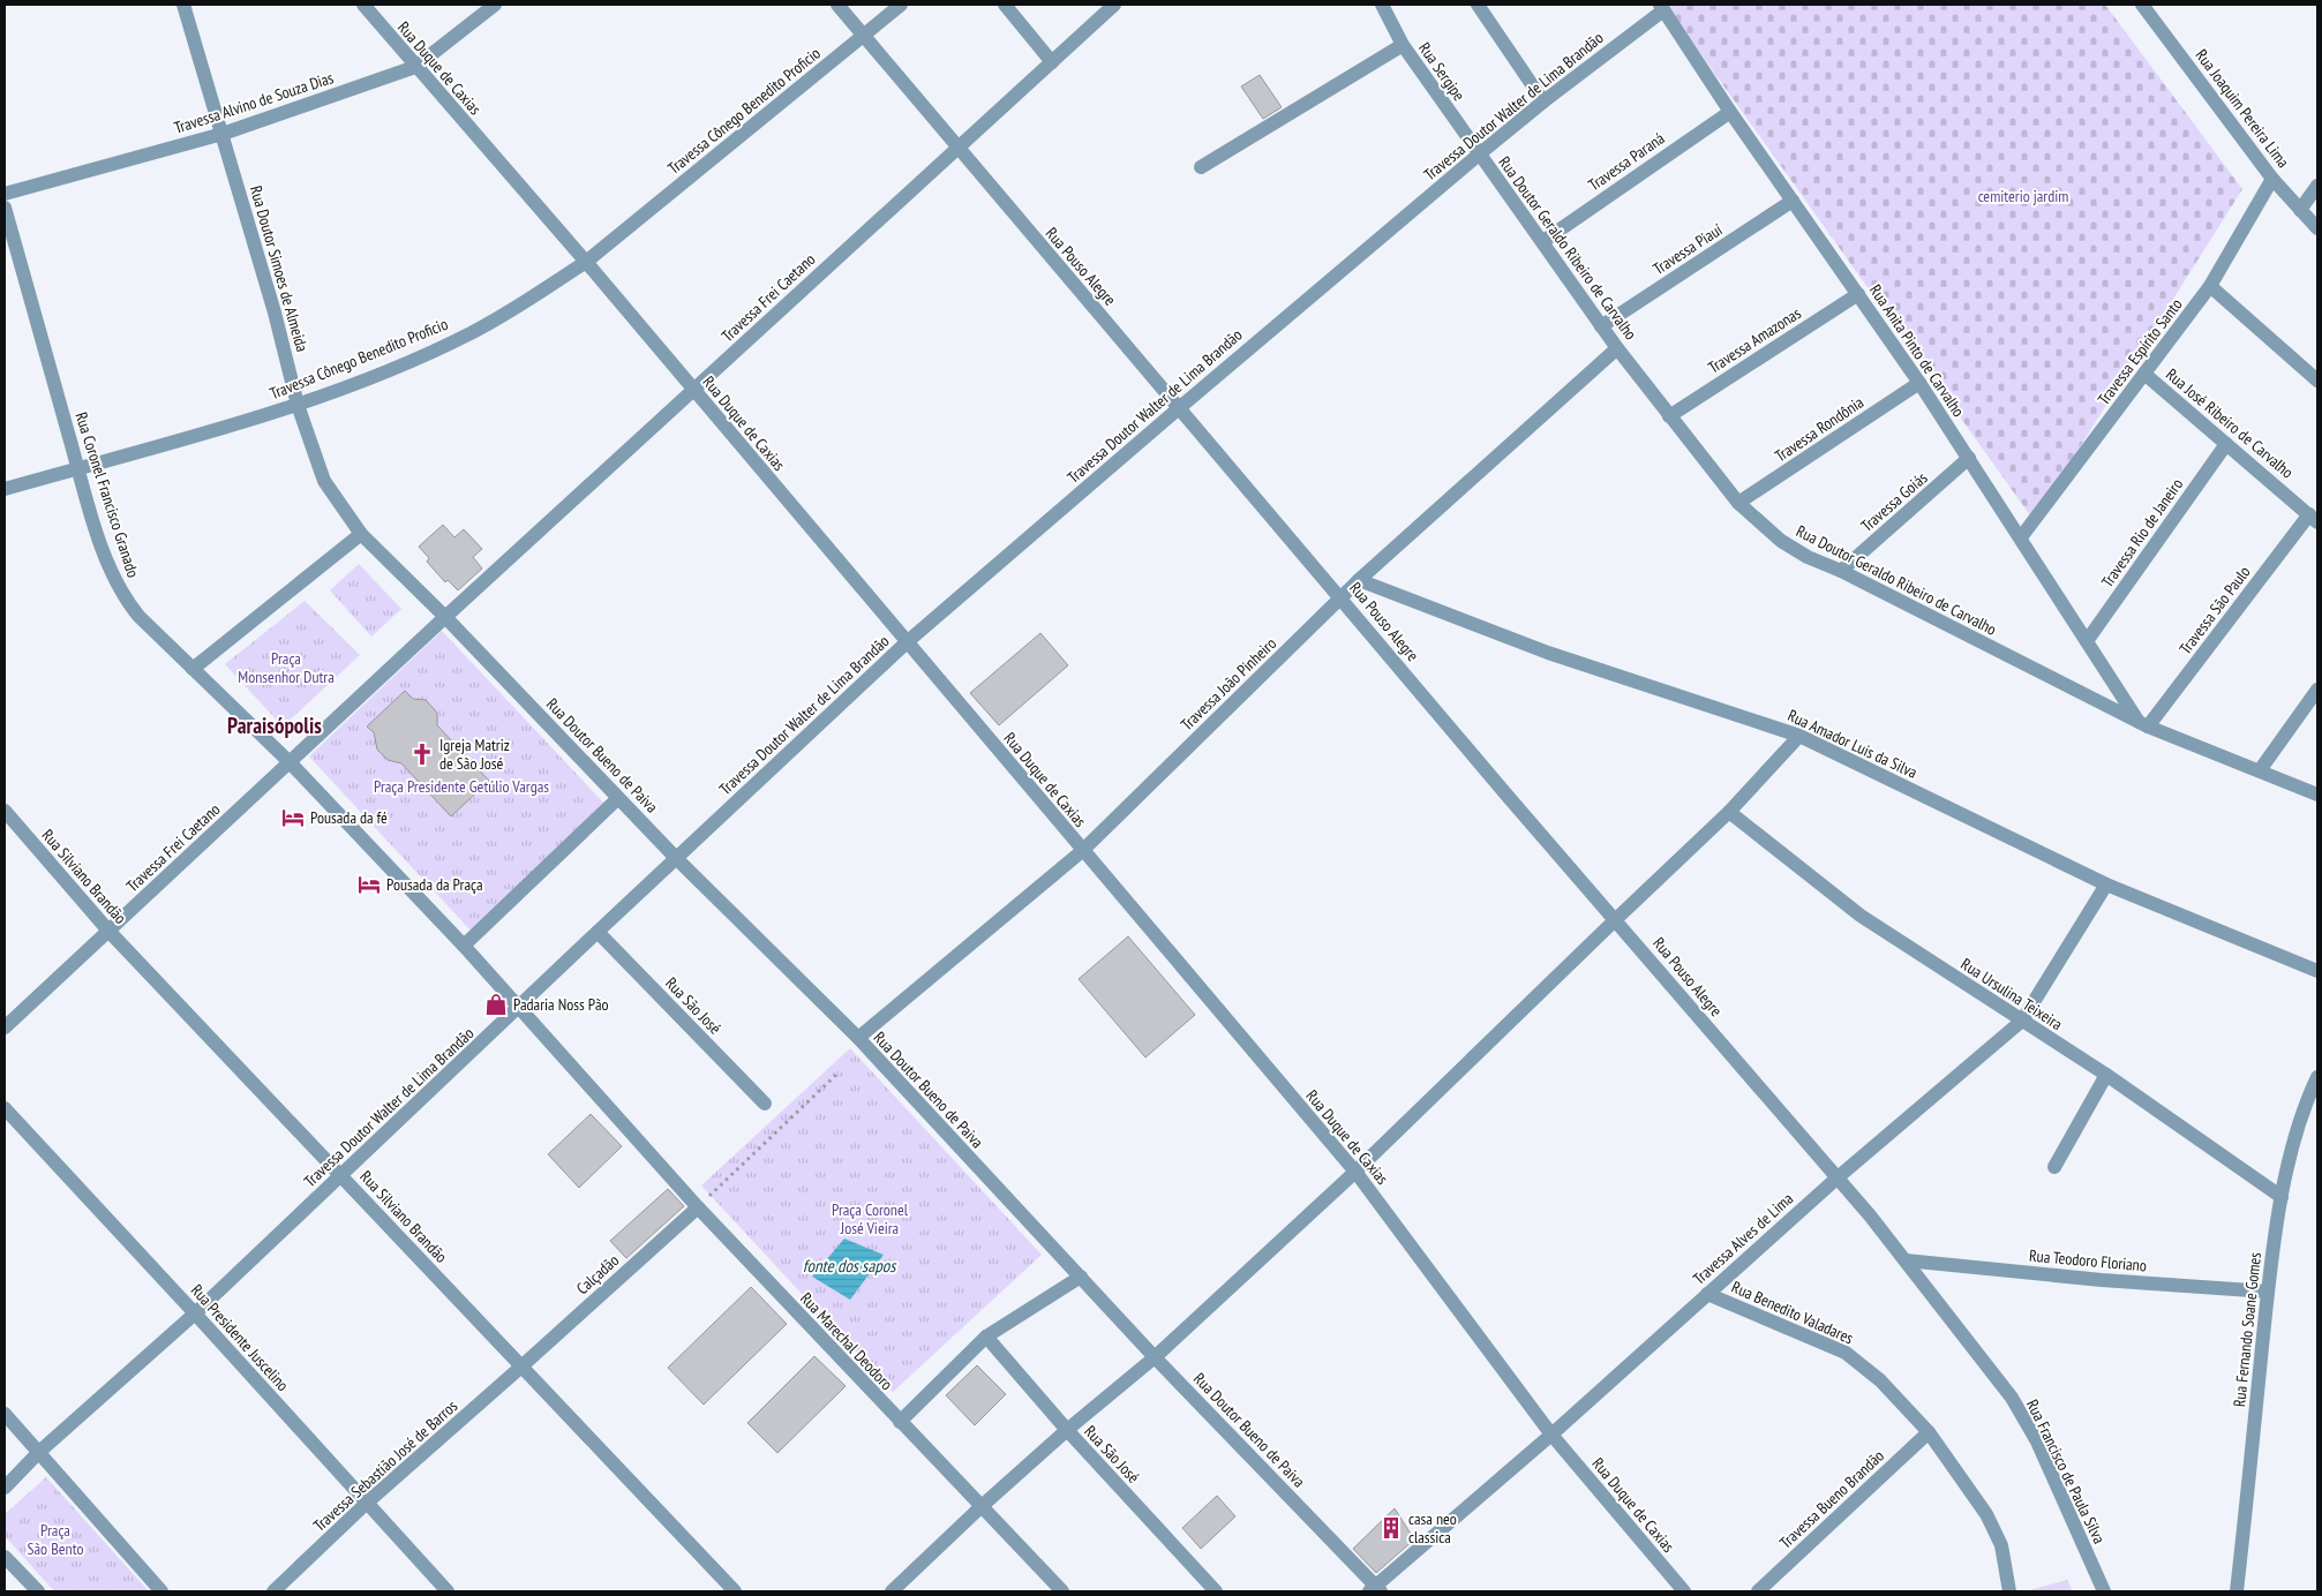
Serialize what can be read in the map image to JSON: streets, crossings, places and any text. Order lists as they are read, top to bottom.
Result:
{
  "streets": {
    "street": [
      "Rua Duque de Caxias",
      "Rua Sergipe",
      "Travessa Alvino de Souza Dias",
      "Travessa Doutor Walter de Lima Brandão",
      "Rua Joaquim Pereira Lima",
      "Travessa Cônego Benedito Proficio",
      "Travessa Paraná",
      "Rua Doutor Geraldo Ribeiro de Carvalho",
      "Travessa Piauí",
      "Rua Pouso Alegre",
      "Rua Doutor Simoes de Almeida",
      "Travessa Frei Caetano",
      "Travessa Amazonas",
      "Rua Anita Pinto de Carvalho",
      "Travessa Espírito Santo",
      "Rua José Ribeiro de Carvalho",
      "Travessa Rondônia",
      "Rua Coronel Francisco Granado",
      "Travessa Goiás",
      "Travessa Rio de Janeiro",
      "Travessa São Paulo",
      "Travessa João Pinheiro",
      "Rua Amador Luis da Silva",
      "Rua Doutor Bueno de Paiva",
      "Rua Silviano Brandão",
      "Rua Ursulina Teixeira",
      "Rua São José",
      "Travessa Alves de Lima",
      "Rua Teodoro Floriano",
      "Calçadão",
      "Rua Benedito Valadares",
      "Rua Fernando Soane Gomes",
      "Rua Presidente Juscelino",
      "Rua Marechal Deodoro",
      "Travessa Sebastião José de Barros",
      "Rua Francisco de Paula Silva",
      "Travessa Bueno Brandão"
    ]
  },
  "crossings": [
    ["Rua Duque de Caxias", "Travessa Alvino de Souza Dias"],
    ["Rua Duque de Caxias", "Travessa Doutor Walter de Lima Brandão"],
    ["Rua Duque de Caxias", "Travessa Cônego Benedito Proficio"],
    ["Rua Duque de Caxias", "Travessa Frei Caetano"],
    ["Rua Duque de Caxias", "Travessa João Pinheiro"],
    ["Rua Duque de Caxias", "Travessa Alves de Lima"],
    ["Rua Sergipe", "Travessa Doutor Walter de Lima Brandão"],
    ["Rua Sergipe", "Rua Doutor Geraldo Ribeiro de Carvalho"],
    ["Travessa Alvino de Souza Dias", "Rua Doutor Simoes de Almeida"],
    ["Travessa Doutor Walter de Lima Brandão", "Rua Doutor Geraldo Ribeiro de Carvalho"],
    ["Travessa Doutor Walter de Lima Brandão", "Rua Pouso Alegre"],
    ["Travessa Doutor Walter de Lima Brandão", "Rua Anita Pinto de Carvalho"],
    ["Travessa Doutor Walter de Lima Brandão", "Rua Doutor Bueno de Paiva"],
    ["Travessa Doutor Walter de Lima Brandão", "Rua Silviano Brandão"],
    ["Travessa Doutor Walter de Lima Brandão", "Rua São José"],
    ["Travessa Doutor Walter de Lima Brandão", "Rua Presidente Juscelino"],
    ["Travessa Doutor Walter de Lima Brandão", "Rua Marechal Deodoro"],
    ["Rua Joaquim Pereira Lima", "Travessa Espírito Santo"],
    ["Travessa Cônego Benedito Proficio", "Rua Pouso Alegre"],
    ["Travessa Cônego Benedito Proficio", "Rua Doutor Simoes de Almeida"],
    ["Travessa Cônego Benedito Proficio", "Rua Coronel Francisco Granado"],
    ["Travessa Paraná", "Rua Doutor Geraldo Ribeiro de Carvalho"],
    ["Travessa Paraná", "Rua Anita Pinto de Carvalho"],
    ["Rua Doutor Geraldo Ribeiro de Carvalho", "Travessa Piauí"],
    ["Rua Doutor Geraldo Ribeiro de Carvalho", "Travessa Amazonas"],
    ["Rua Doutor Geraldo Ribeiro de Carvalho", "Rua Anita Pinto de Carvalho"],
    ["Rua Doutor Geraldo Ribeiro de Carvalho", "Travessa Rondônia"],
    ["Rua Doutor Geraldo Ribeiro de Carvalho", "Travessa Goiás"],
    ["Rua Doutor Geraldo Ribeiro de Carvalho", "Travessa São Paulo"],
    ["Rua Doutor Geraldo Ribeiro de Carvalho", "Travessa João Pinheiro"],
    ["Travessa Piauí", "Rua Anita Pinto de Carvalho"],
    ["Rua Pouso Alegre", "Travessa Frei Caetano"],
    ["Rua Pouso Alegre", "Travessa João Pinheiro"],
    ["Rua Pouso Alegre", "Travessa Alves de Lima"],
    ["Rua Pouso Alegre", "Rua Teodoro Floriano"],
    ["Rua Pouso Alegre", "Rua Francisco de Paula Silva"],
    ["Travessa Frei Caetano", "Rua Coronel Francisco Granado"],
    ["Travessa Frei Caetano", "Rua Doutor Bueno de Paiva"],
    ["Travessa Frei Caetano", "Rua Silviano Brandão"],
    ["Travessa Amazonas", "Rua Anita Pinto de Carvalho"],
    ["Rua Anita Pinto de Carvalho", "Travessa Espírito Santo"],
    ["Rua Anita Pinto de Carvalho", "Travessa Rondônia"],
    ["Rua Anita Pinto de Carvalho", "Travessa Goiás"],
    ["Rua Anita Pinto de Carvalho", "Travessa Rio de Janeiro"],
    ["Rua Anita Pinto de Carvalho", "Travessa São Paulo"],
    ["Travessa Espírito Santo", "Rua José Ribeiro de Carvalho"],
    ["Rua José Ribeiro de Carvalho", "Travessa Rio de Janeiro"],
    ["Rua José Ribeiro de Carvalho", "Travessa São Paulo"],
    ["Travessa João Pinheiro", "Rua Amador Luis da Silva"],
    ["Travessa João Pinheiro", "Rua Doutor Bueno de Paiva"],
    ["Rua Amador Luis da Silva", "Travessa Alves de Lima"],
    ["Rua Doutor Bueno de Paiva", "Travessa Alves de Lima"],
    ["Rua Silviano Brandão", "Calçadão"],
    ["Rua Silviano Brandão", "Travessa Sebastião José de Barros"],
    ["Rua Ursulina Teixeira", "Travessa Alves de Lima"],
    ["Rua Ursulina Teixeira", "Rua Fernando Soane Gomes"],
    ["Travessa Alves de Lima", "Rua Benedito Valadares"],
    ["Rua Teodoro Floriano", "Rua Fernando Soane Gomes"],
    ["Rua Teodoro Floriano", "Rua Francisco de Paula Silva"],
    ["Calçadão", "Rua Marechal Deodoro"],
    ["Calçadão", "Travessa Sebastião José de Barros"],
    ["Rua Benedito Valadares", "Travessa Bueno Brandão"],
    ["Rua Presidente Juscelino", "Travessa Sebastião José de Barros"]
  ],
  "districts": ["Paraisópolis"],
  "water": ["fonte dos sapos"],
  "parks": [
    "cemiterio jardim",
    "Praça Monsenhor Dutra",
    "Praça Presidente Getúlio Vargas",
    "Praça Coronel José Vieira",
    "Praça São Bento"
  ],
  "places": {
    "church": ["Igreja Matriz de São José"],
    "hotel": ["Pousada da fé", "Pousada da Praça"],
    "shop": ["Padaria Noss Pão"],
    "building": ["casa neo classica"]
  }
}
